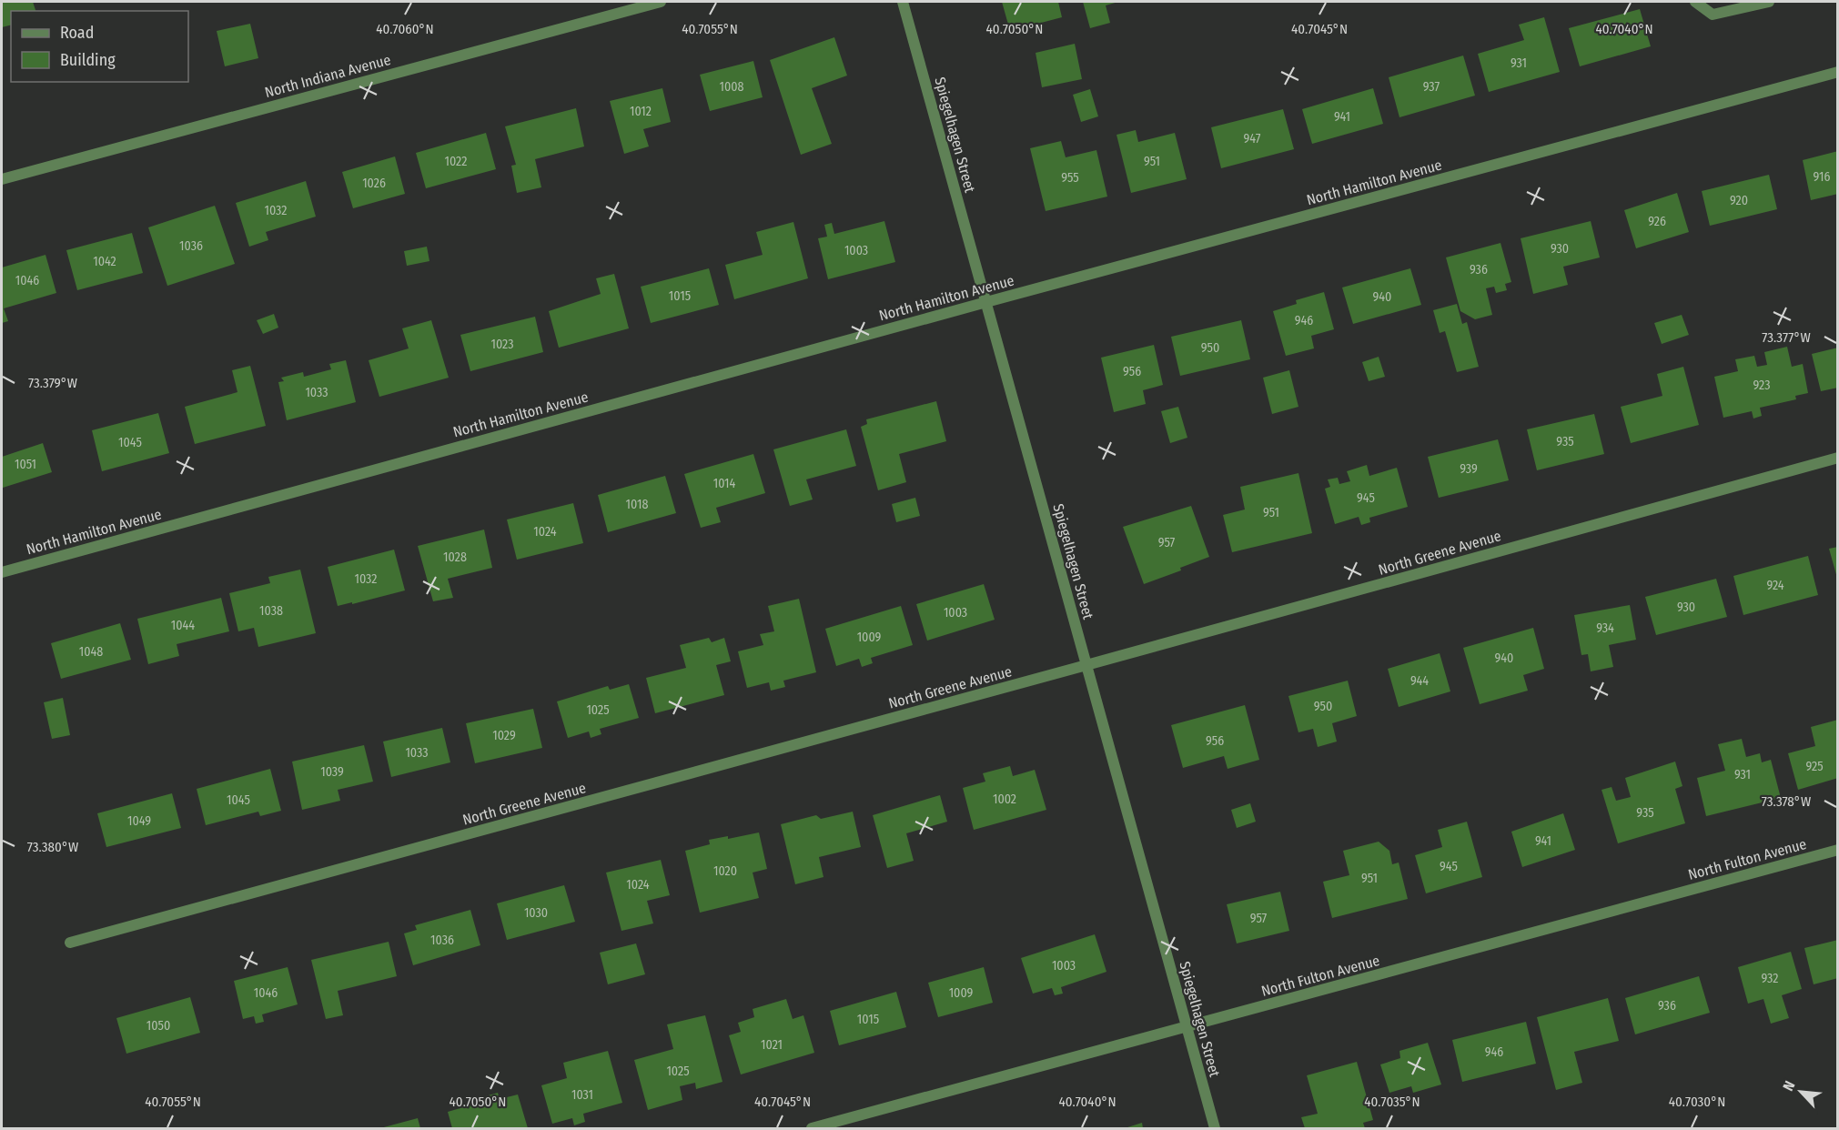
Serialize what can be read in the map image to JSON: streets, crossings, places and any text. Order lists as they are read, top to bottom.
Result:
{
  "streets": {
    "street": [
      "North Indiana Avenue",
      "Spiegelhagen Street",
      "North Hamilton Avenue",
      "North Greene Avenue",
      "North Fulton Avenue"
    ]
  },
  "crossings": [
    ["Spiegelhagen Street", "North Hamilton Avenue"],
    ["Spiegelhagen Street", "North Greene Avenue"],
    ["Spiegelhagen Street", "North Fulton Avenue"]
  ],
  "house_numbers": [
    "931",
    "1008",
    "937",
    "1012",
    "941",
    "947",
    "1022",
    "951",
    "916",
    "955",
    "1026",
    "920",
    "1032",
    "926",
    "1036",
    "930",
    "1003",
    "1042",
    "936",
    "1046",
    "1015",
    "940",
    "946",
    "1023",
    "950",
    "956",
    "923",
    "1033",
    "935",
    "1045",
    "1051",
    "939",
    "1014",
    "945",
    "1018",
    "951",
    "1024",
    "957",
    "1028",
    "1032",
    "924",
    "930",
    "1038",
    "1003",
    "1044",
    "934",
    "1009",
    "1048",
    "940",
    "944",
    "950",
    "1025",
    "1029",
    "956",
    "1033",
    "925",
    "1039",
    "931",
    "1002",
    "1045",
    "935",
    "1049",
    "941",
    "945",
    "1020",
    "951",
    "1024",
    "1030",
    "957",
    "1036",
    "1003",
    "932",
    "1046",
    "1009",
    "936",
    "1015",
    "1050",
    "1021",
    "946",
    "1025",
    "1031"
  ],
  "legend": ["Road", "Building"],
  "north": "top left",
  "coordinates": [
    "40.7060°N",
    "40.7055°N",
    "40.7050°N",
    "40.7045°N",
    "40.7040°N",
    "73.377°W",
    "73.379°W",
    "73.378°W",
    "73.380°W",
    "40.7035°N",
    "40.7030°N"
  ]
}
